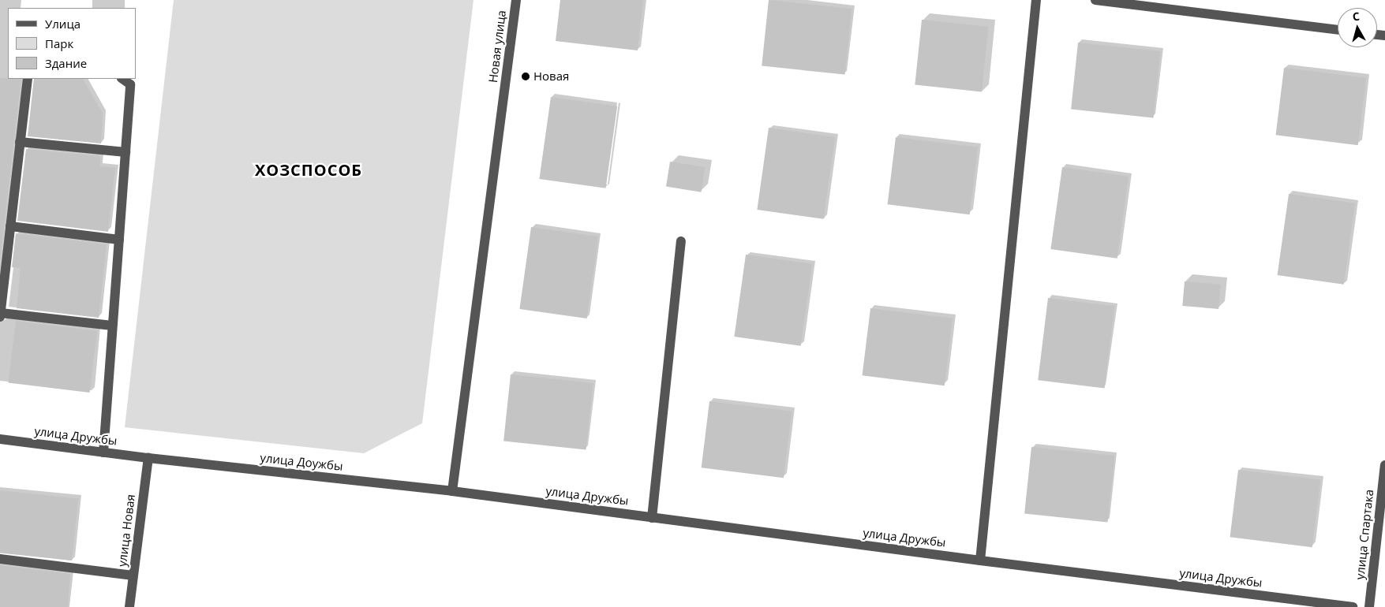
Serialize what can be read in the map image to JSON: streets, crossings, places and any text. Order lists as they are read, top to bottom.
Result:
{
  "streets": {
    "street": [
      "Новая улица",
      "улица Дружбы",
      "улица Доужбы",
      "улица Новая",
      "улица Спартака"
    ]
  },
  "crossings": [
    ["Новая улица", "улица Дружбы"],
    ["Новая улица", "улица Доужбы"],
    ["улица Дружбы", "улица Доужбы"],
    ["улица Дружбы", "улица Новая"],
    ["улица Доужбы", "улица Новая"]
  ],
  "districts": ["ХОЗСПОСОБ"],
  "places": ["Новая"],
  "legend": ["Улица", "Парк", "Здание"],
  "north": "top"
}
